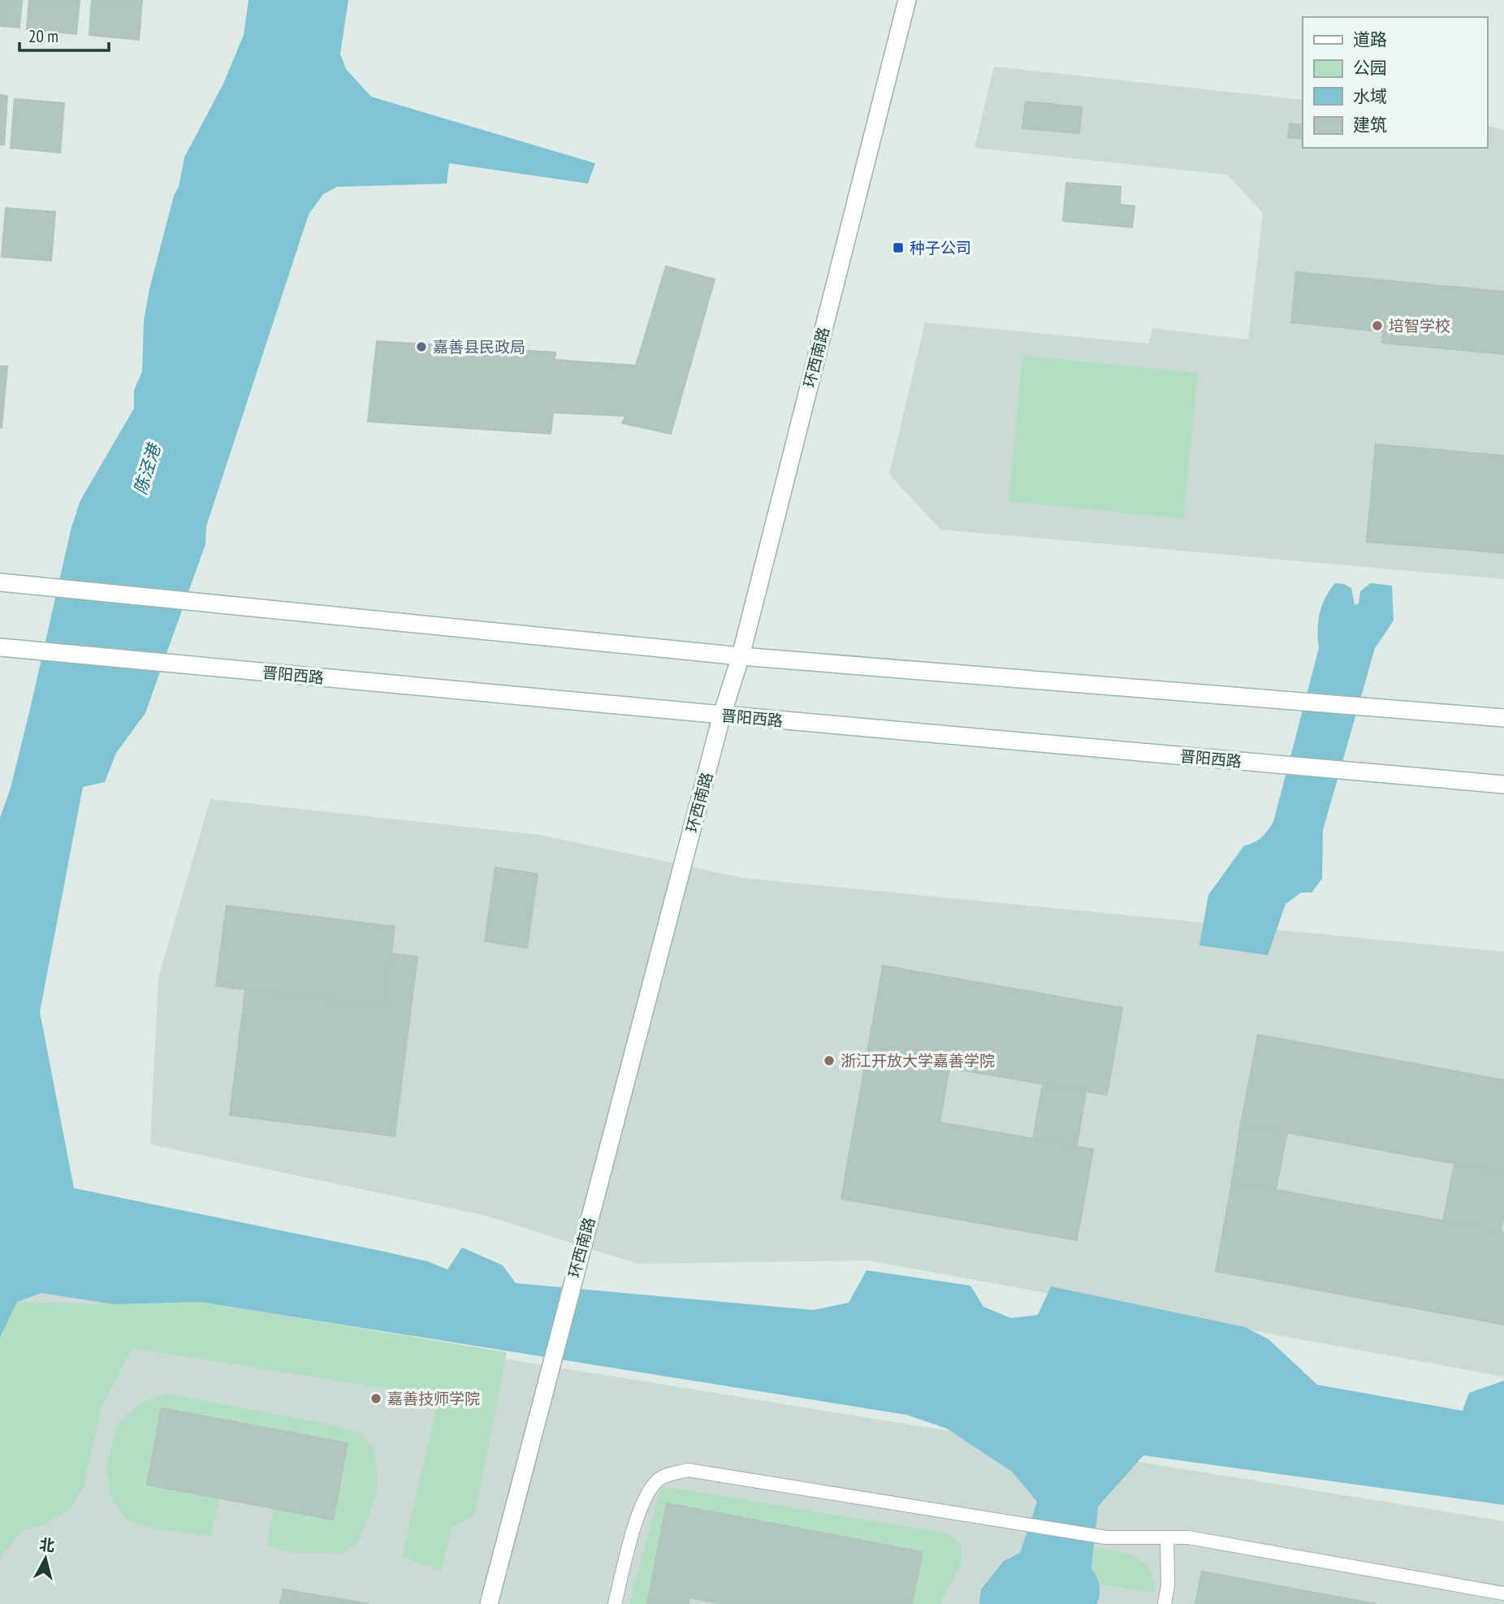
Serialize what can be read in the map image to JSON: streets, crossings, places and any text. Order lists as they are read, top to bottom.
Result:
{
  "streets": {
    "main road": ["环西南路", "晋阳西路"]
  },
  "crossings": [
    ["环西南路", "晋阳西路"]
  ],
  "water": ["陈泾港"],
  "places": {
    "transit": ["种子公司"],
    "other": [
      "培智学校",
      "嘉善县民政局",
      "浙江开放大学嘉善学院",
      "嘉善技师学院"
    ]
  },
  "legend": [
    "道路",
    "公园",
    "水域",
    "建筑"
  ],
  "scale_bar": "20 m",
  "north": "top"
}
